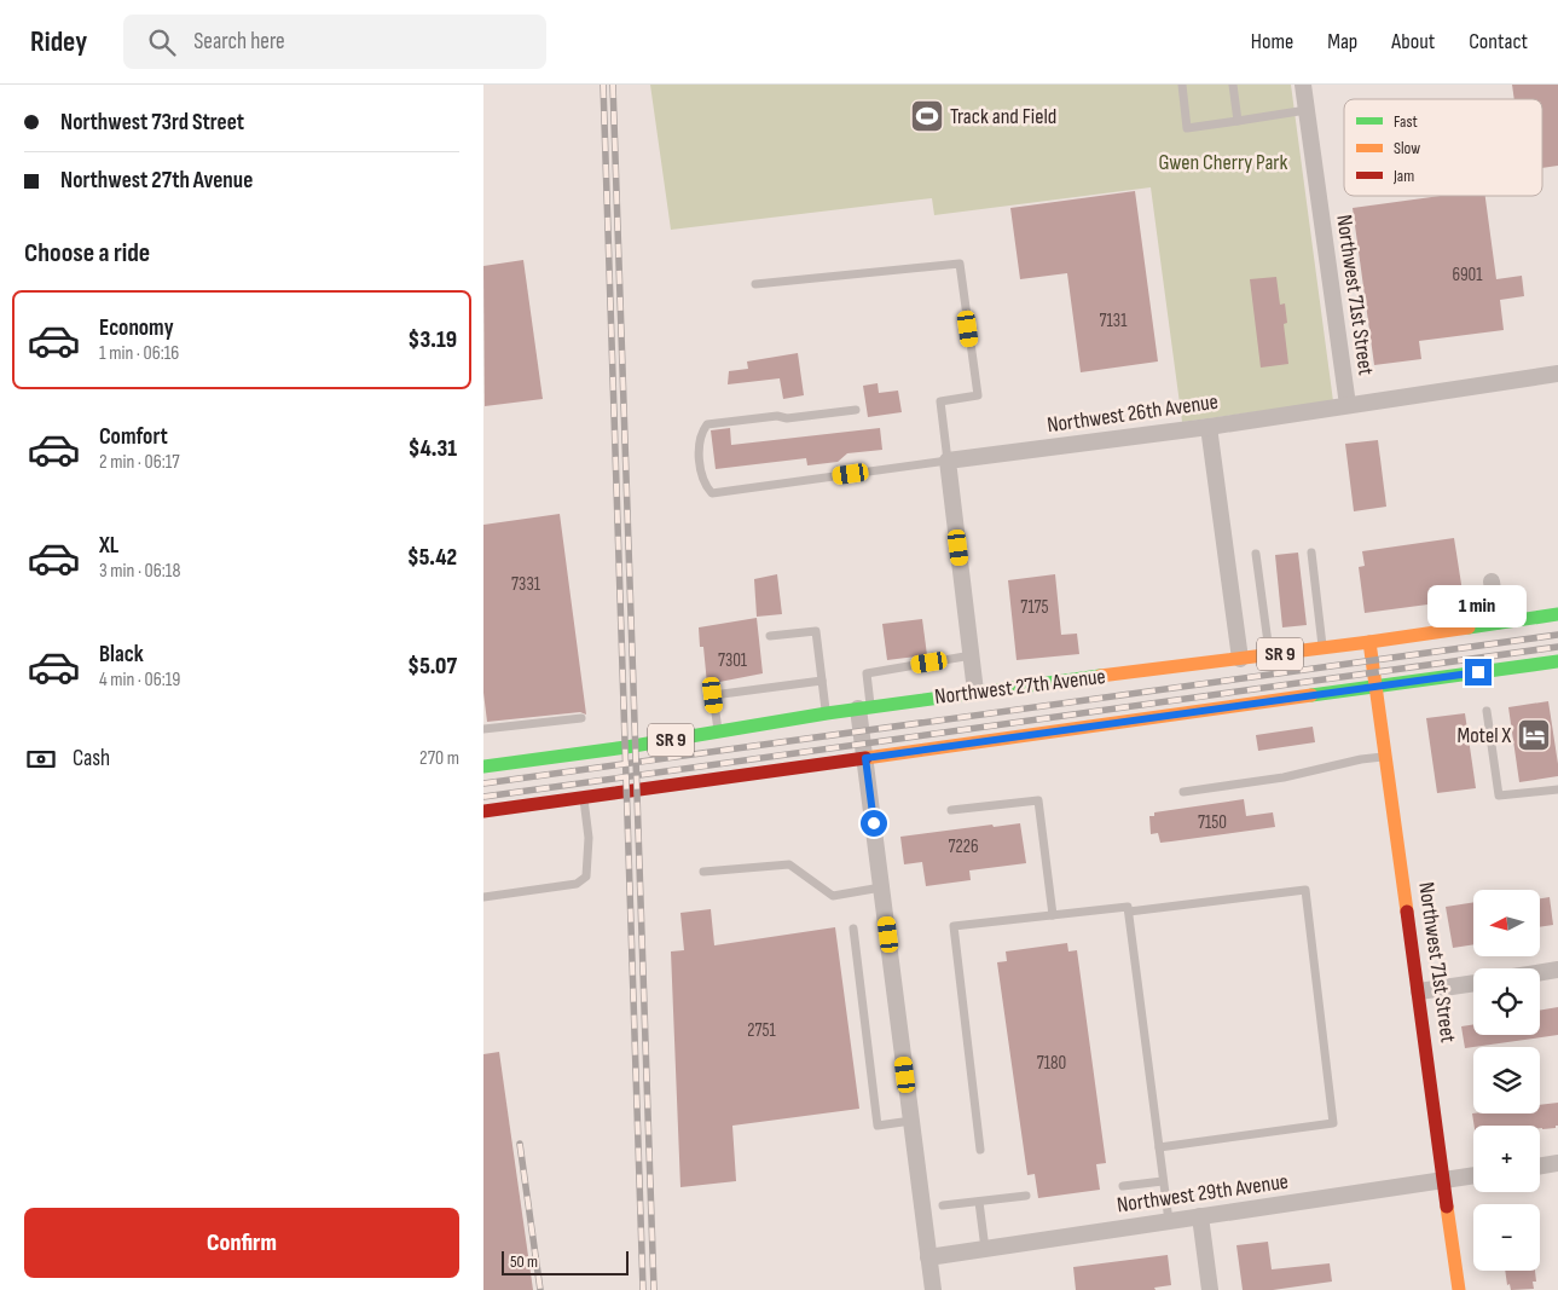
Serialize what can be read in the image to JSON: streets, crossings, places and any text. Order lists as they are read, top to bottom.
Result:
{
  "streets": {
    "main road": ["Northwest 71st Street", "SR 9", "Northwest 27th Avenue"],
    "street": ["Northwest 26th Avenue", "Northwest 29th Avenue"]
  },
  "crossings": [
    ["Northwest 71st Street", "Northwest 26th Avenue"],
    ["Northwest 71st Street", "SR 9"],
    ["Northwest 71st Street", "Northwest 27th Avenue"],
    ["Northwest 71st Street", "Northwest 29th Avenue"]
  ],
  "parks": ["Gwen Cherry Park"],
  "places": {
    "sports": ["Track and Field"],
    "hotel": ["Motel X"]
  },
  "house_numbers": [
    "6901",
    "7131",
    "7331",
    "7175",
    "7301",
    "7150",
    "7226",
    "2751",
    "7180"
  ],
  "legend": ["Fast", "Slow", "Jam"],
  "scale_bar": "50 m",
  "north": "left",
  "page": {
    "header": "Ridey",
    "search": "Search here",
    "nav": [
      "Home",
      "Map",
      "About",
      "Contact"
    ],
    "banner": ["Northwest 73rd Street", "Northwest 27th Avenue"],
    "heading": "Choose a ride",
    "list": [
      {
        "name": "Economy",
        "note": "1 min · 06:16",
        "value": "$3.19"
      },
      {
        "name": "Comfort",
        "note": "2 min · 06:17",
        "value": "$4.31"
      },
      {
        "name": "XL",
        "note": "3 min · 06:18",
        "value": "$5.42"
      },
      {
        "name": "Black",
        "note": "4 min · 06:19",
        "value": "$5.07"
      }
    ],
    "bubble": "1 min",
    "pay": ["Cash", "270 m"],
    "map_buttons": ["+", "−"],
    "buttons": "Confirm",
    "scale": "50 m"
  }
}
